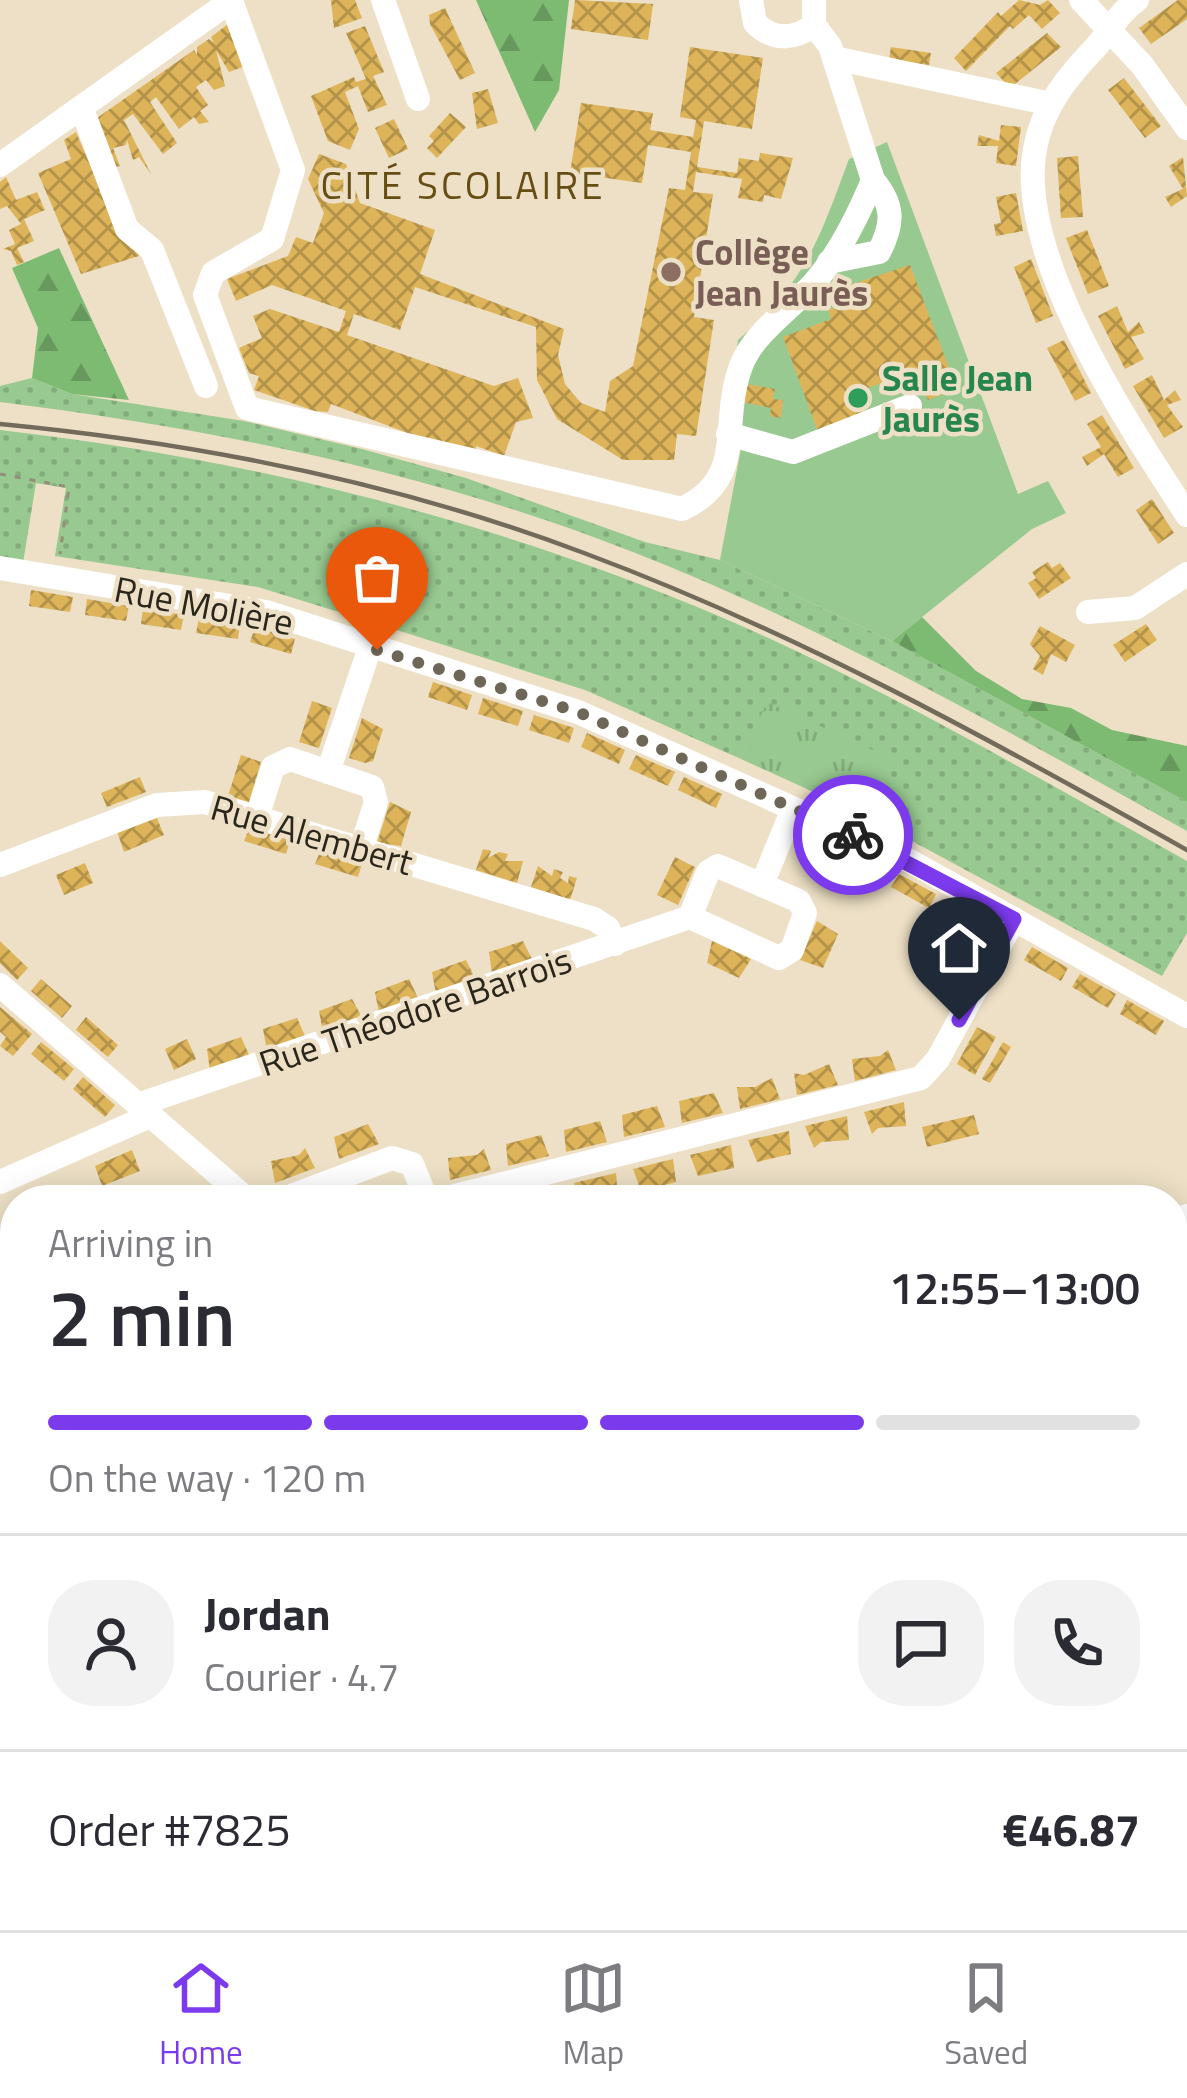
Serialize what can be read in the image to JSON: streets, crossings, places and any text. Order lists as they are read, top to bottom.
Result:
{
  "streets": {
    "street": ["Rue Molière", "Rue Alembert", "Rue Théodore Barrois"]
  },
  "crossings": [
    ["Rue Alembert", "Rue Théodore Barrois"]
  ],
  "districts": ["CITÉ SCOLAIRE"],
  "places": ["Collège Jean Jaurès", "Salle Jean Jaurès"],
  "page": {
    "heading": ["2 min", "Arriving in", "12:55–13:00"],
    "panel": [
      "Jordan",
      "Courier · 4.7",
      "Order #7825",
      "€46.87"
    ],
    "bar": "On the way · 120 m",
    "tabs": ["Home", "Map", "Saved"]
  }
}
